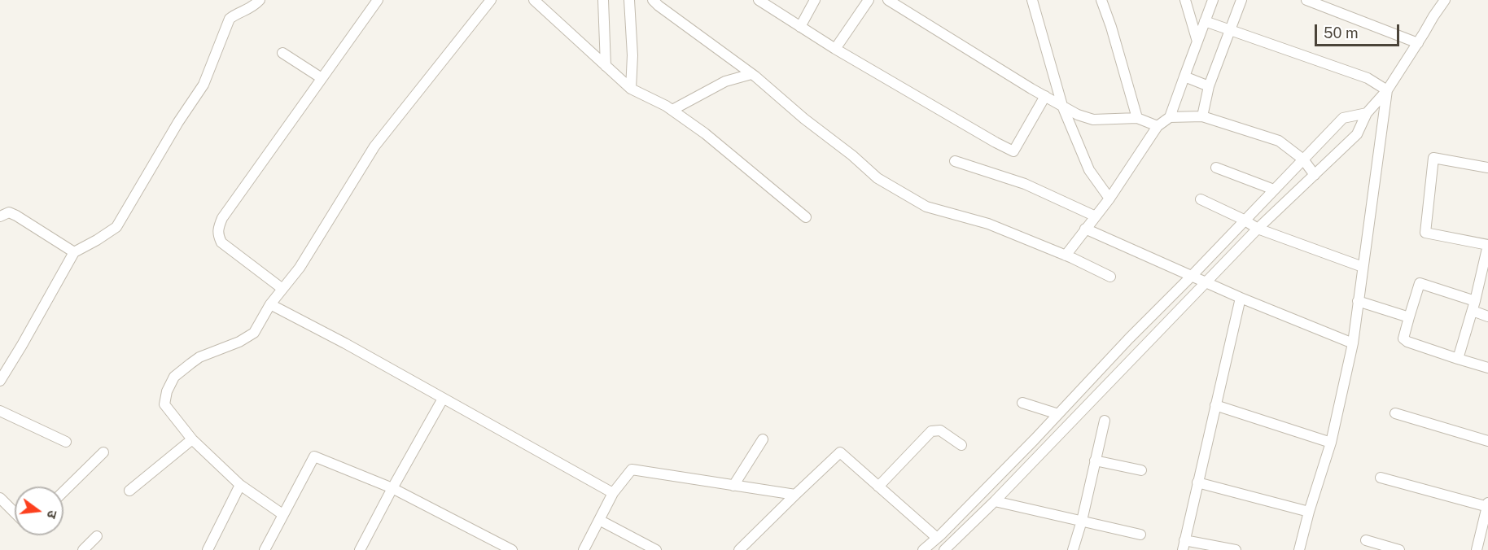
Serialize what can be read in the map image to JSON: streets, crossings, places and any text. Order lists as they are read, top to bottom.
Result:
{
  "scale_bar": "50 m",
  "north": "right"
}
